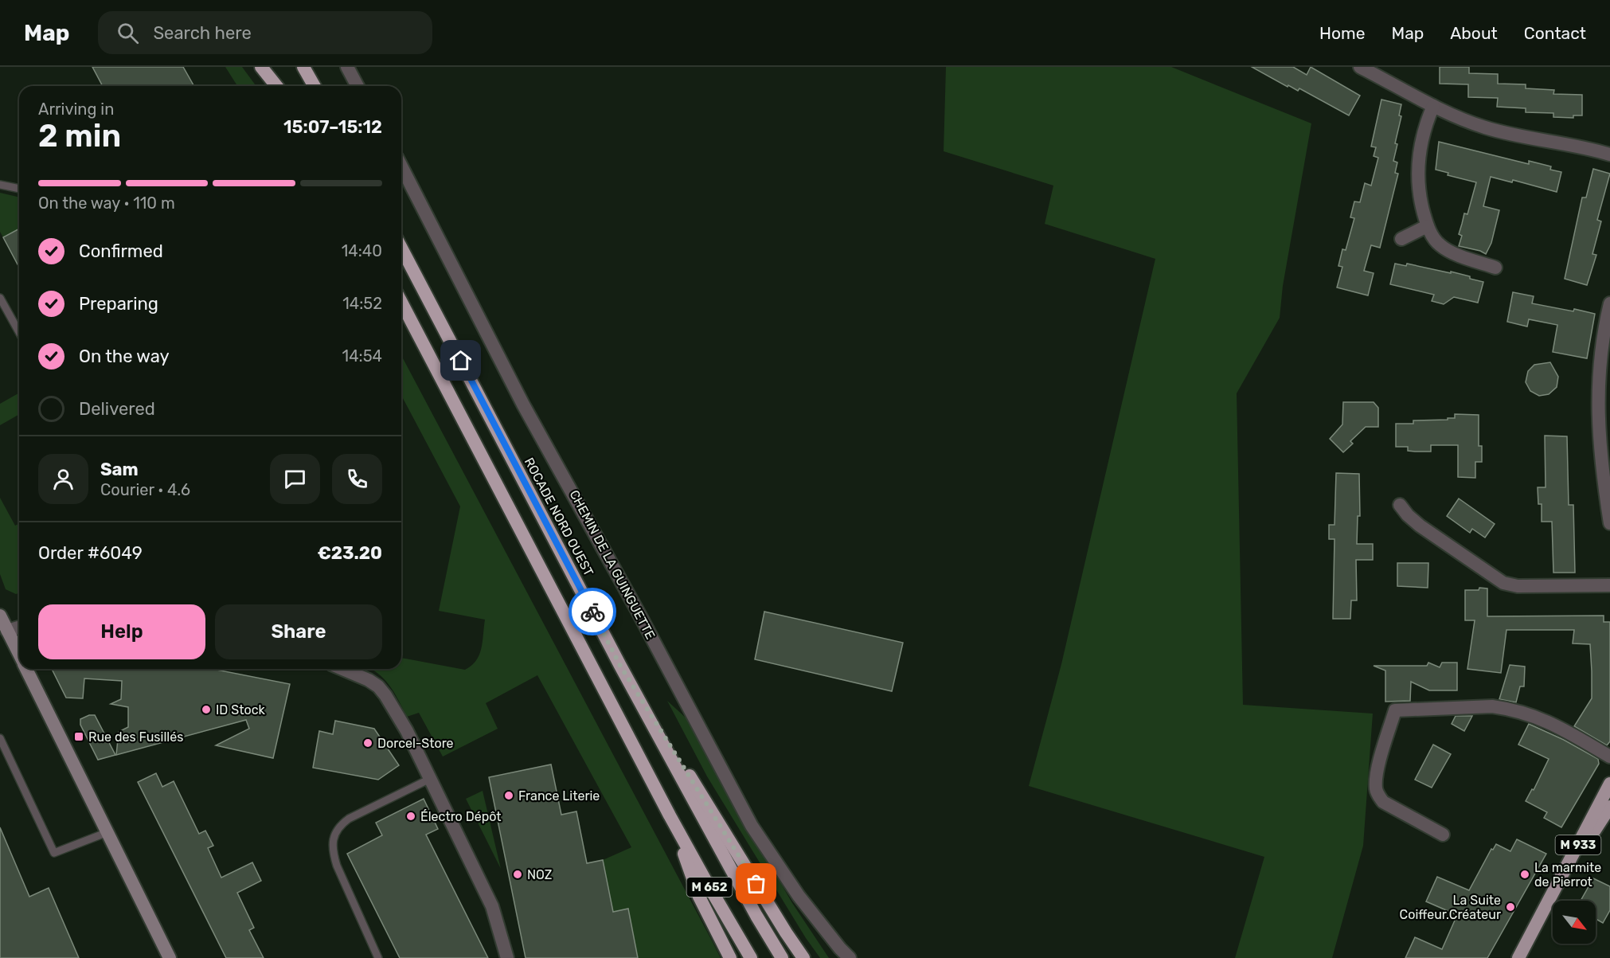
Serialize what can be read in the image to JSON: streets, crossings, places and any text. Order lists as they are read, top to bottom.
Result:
{
  "streets": {
    "highway": ["ROCADE NORD OUEST", "M 652"],
    "main road": ["M 933"],
    "street": ["CHEMIN DE LA GUINGUETTE"]
  },
  "places": {
    "other": [
      "ID Stock",
      "Dorcel-Store",
      "France Literie",
      "Électro Dépôt",
      "NOZ",
      "La marmite de Pierrot",
      "La Suite Coiffeur.Créateur"
    ],
    "transit": ["Rue des Fusillés"]
  },
  "north": "bottom right",
  "page": {
    "header": "Map",
    "search": "Search here",
    "nav": [
      "Home",
      "Map",
      "About",
      "Contact"
    ],
    "heading": ["2 min", "Arriving in", "15:07–15:12"],
    "panel": [
      "Sam",
      "Courier · 4.6",
      "Order #6049",
      "€23.20"
    ],
    "bar": "On the way · 110 m",
    "list": [
      ["Confirmed", "14:40"],
      ["Preparing", "14:52"],
      ["On the way", "14:54"],
      "Delivered"
    ],
    "buttons": ["Help", "Share"]
  }
}
